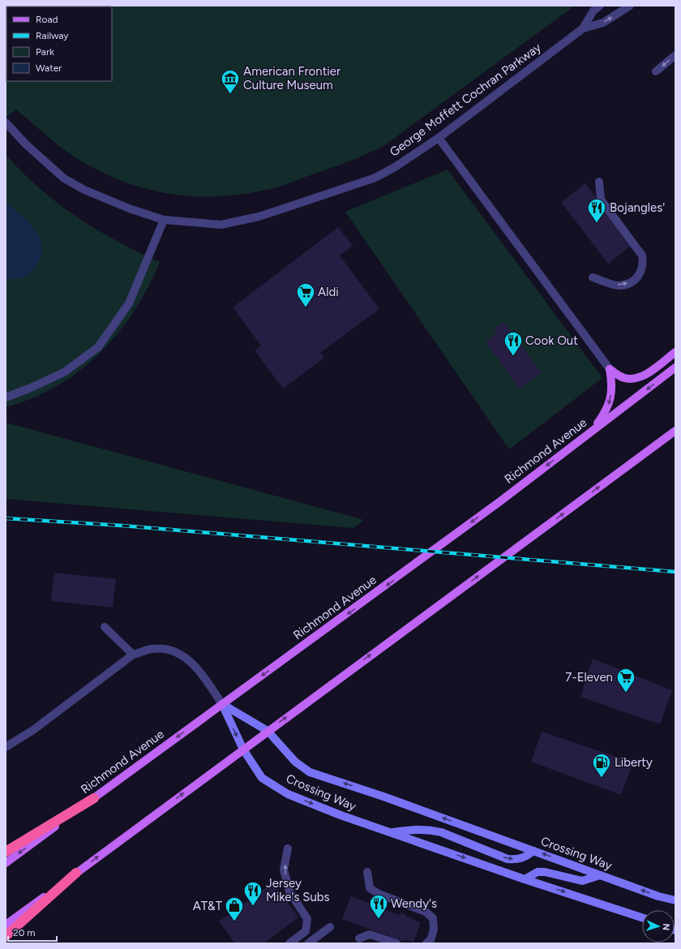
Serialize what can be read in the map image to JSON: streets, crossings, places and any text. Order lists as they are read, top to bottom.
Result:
{
  "streets": {
    "main road": ["Richmond Avenue"],
    "street": ["George Moffett Cochran Parkway", "Crossing Way"]
  },
  "crossings": [
    ["Richmond Avenue", "Crossing Way"]
  ],
  "places": {
    "museum": ["American Frontier Culture Museum"],
    "restaurant": [
      "Bojangles'",
      "Cook Out",
      "Jersey Mike's Subs",
      "Wendy's"
    ],
    "supermarket": ["Aldi", "7-Eleven"],
    "fuel station": ["Liberty"],
    "shop": ["AT&T"]
  },
  "legend": [
    "Road",
    "Railway",
    "Park",
    "Water"
  ],
  "scale_bar": "20 m",
  "north": "right"
}
